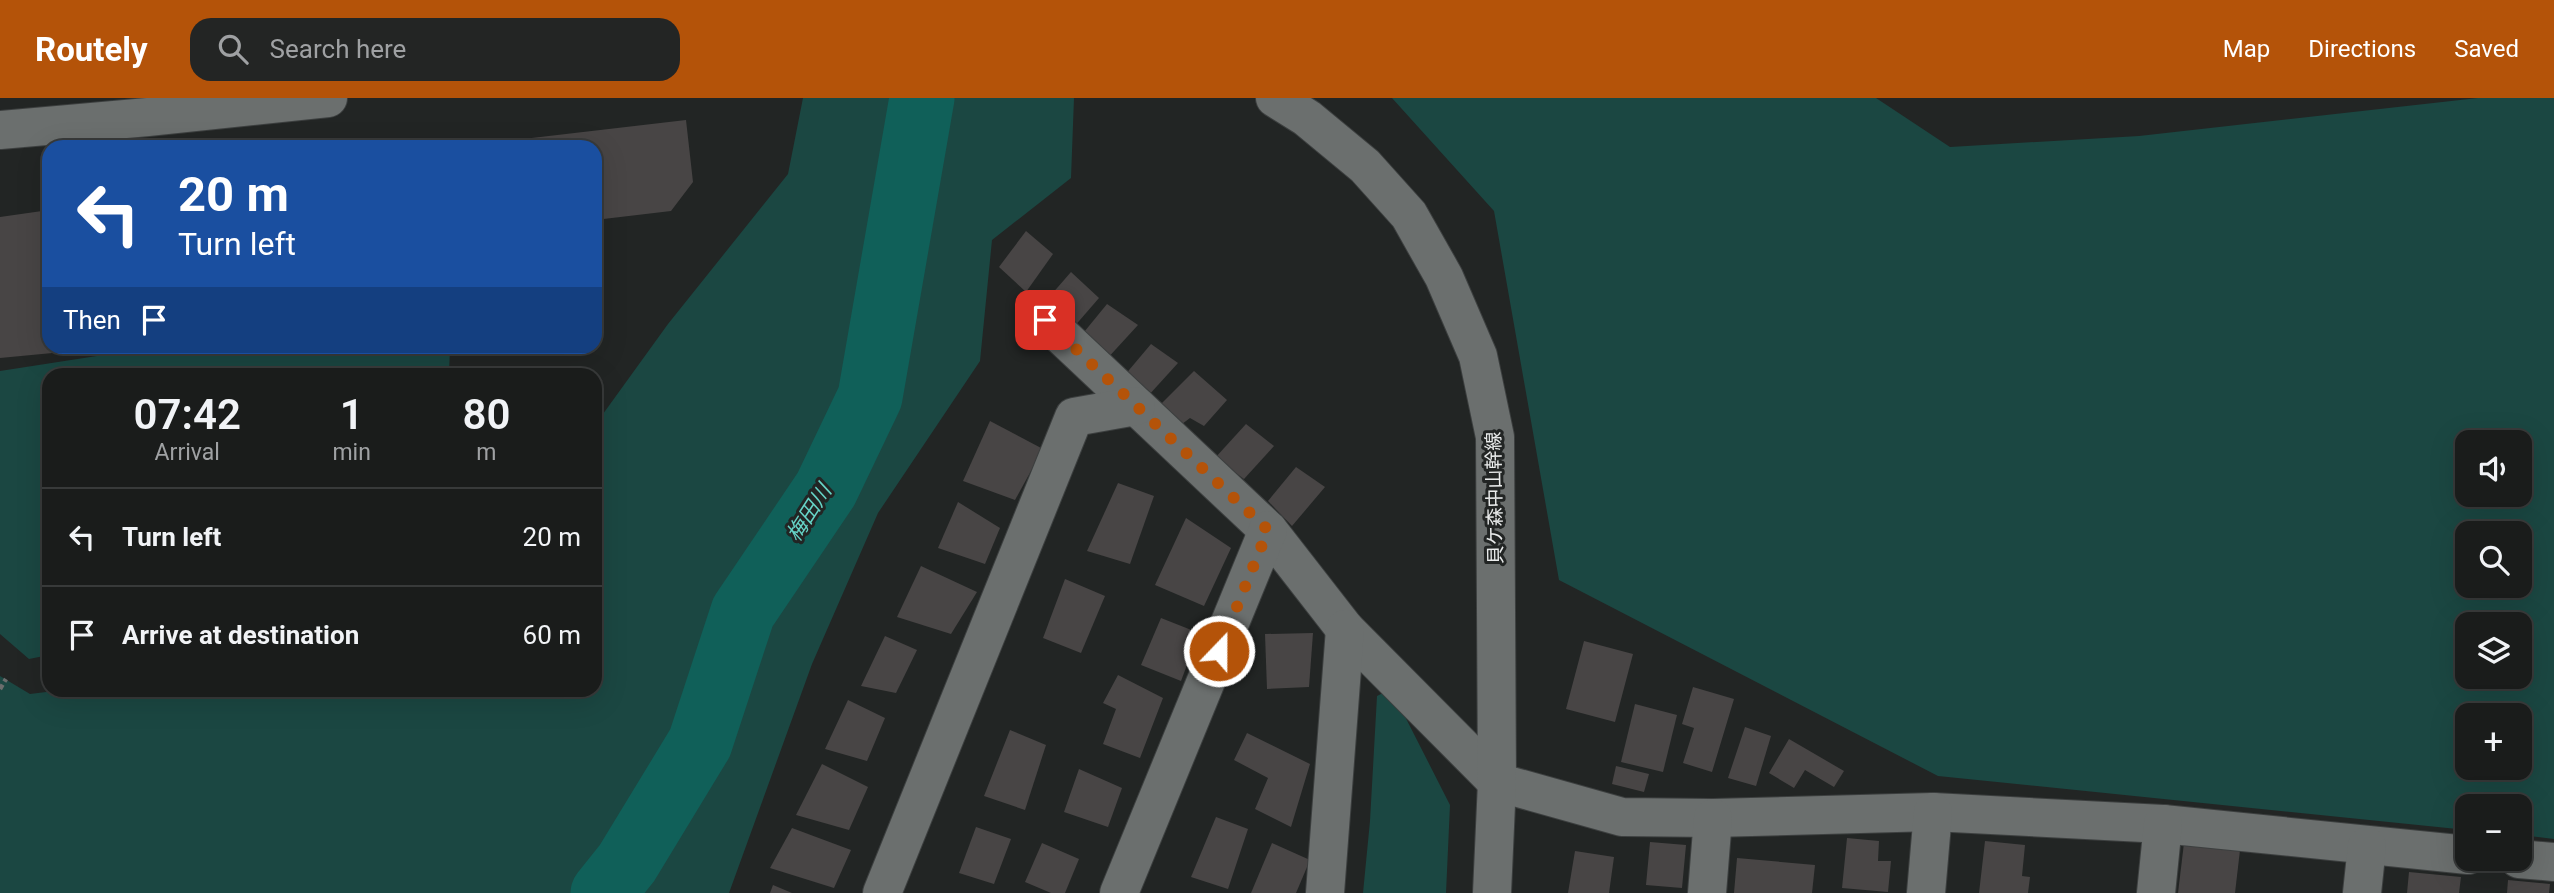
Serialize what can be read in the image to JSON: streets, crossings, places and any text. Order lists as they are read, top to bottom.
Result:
{
  "streets": {
    "street": ["貝ケ森中山幹線"]
  },
  "water": ["梅田川"],
  "page": {
    "header": "Routely",
    "search": "Search here",
    "nav": ["Map", "Directions", "Saved"],
    "turn": ["20 m", "Turn left"],
    "then": "Then",
    "eta": [
      "07:42",
      "Arrival",
      "1",
      "min",
      "80",
      "m"
    ],
    "map_buttons": ["+", "−"],
    "list": [
      {
        "name": "Turn left",
        "value": "20 m"
      },
      {
        "name": "Arrive at destination",
        "value": "60 m"
      }
    ]
  }
}
